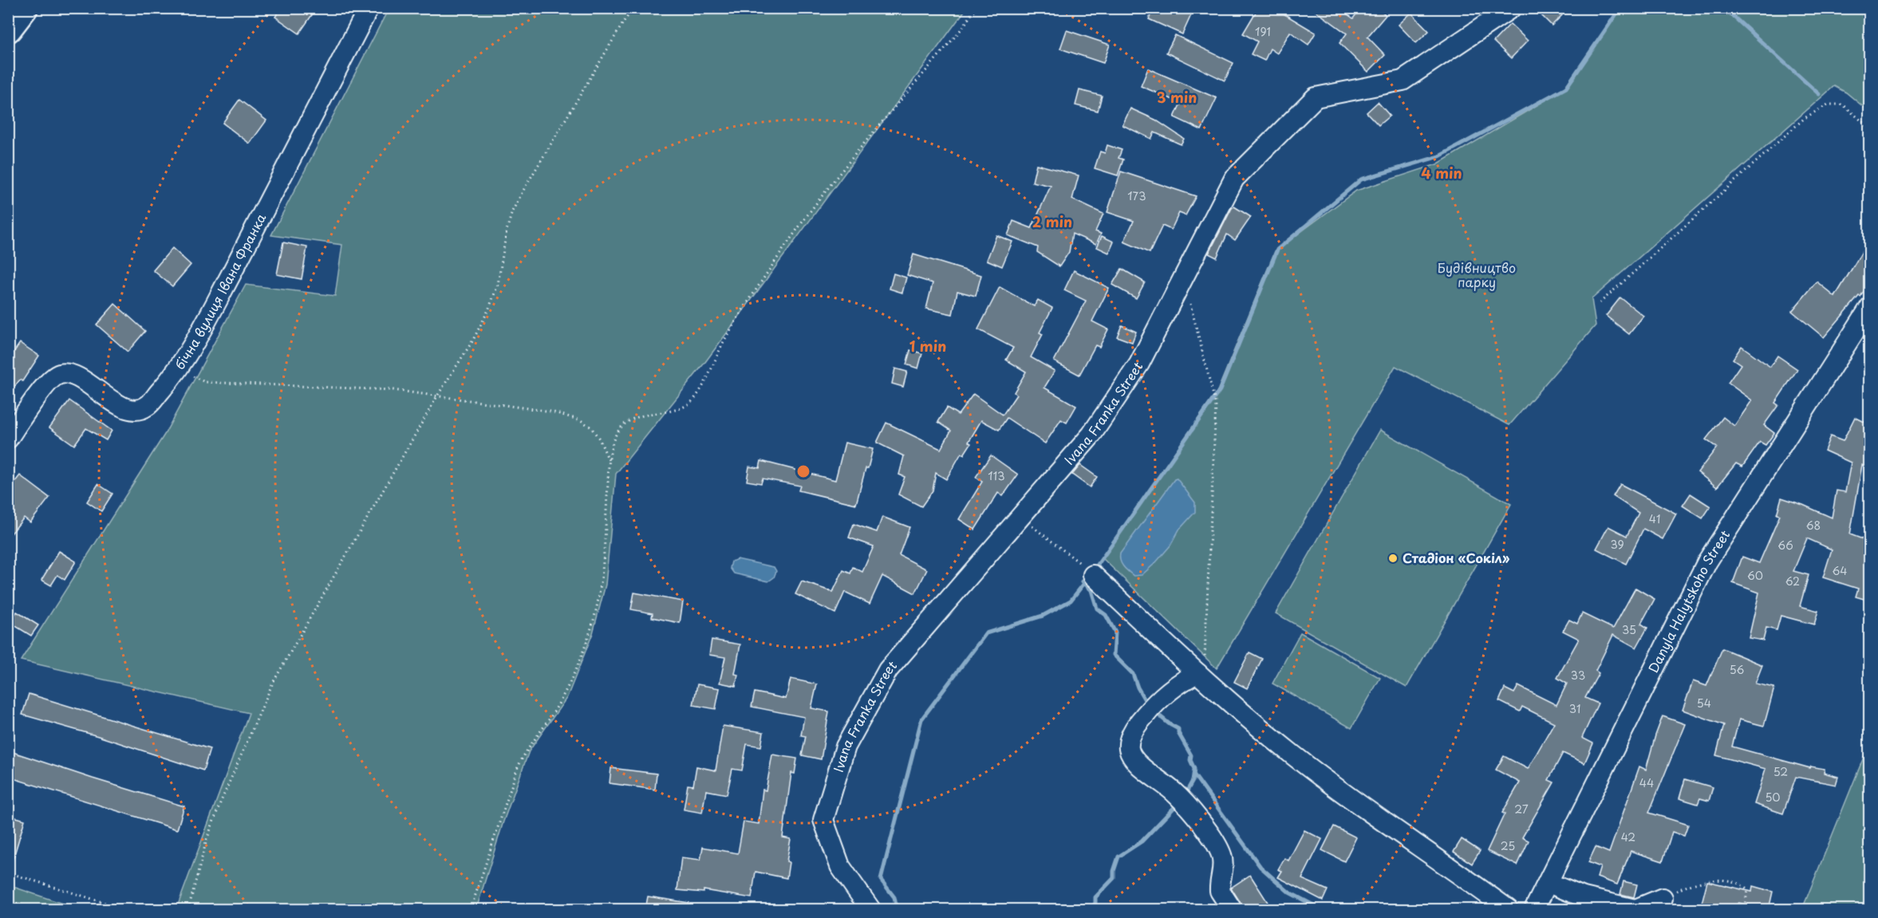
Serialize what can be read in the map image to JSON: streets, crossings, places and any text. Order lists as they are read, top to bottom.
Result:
{
  "streets": {
    "street": ["бічна вулиця Івана Франка", "Ivana Franka Street", "Danyla Halytskoho Street"]
  },
  "parks": ["Будівництво парку"],
  "places": ["Стадіон «Сокіл»"],
  "house_numbers": [
    "191",
    "173",
    "113",
    "41",
    "68",
    "39",
    "66",
    "64",
    "60",
    "62",
    "35",
    "56",
    "33",
    "54",
    "31",
    "52",
    "44",
    "50",
    "27",
    "42",
    "25"
  ],
  "rings": [
    "3 min",
    "4 min",
    "2 min",
    "1 min"
  ]
}
